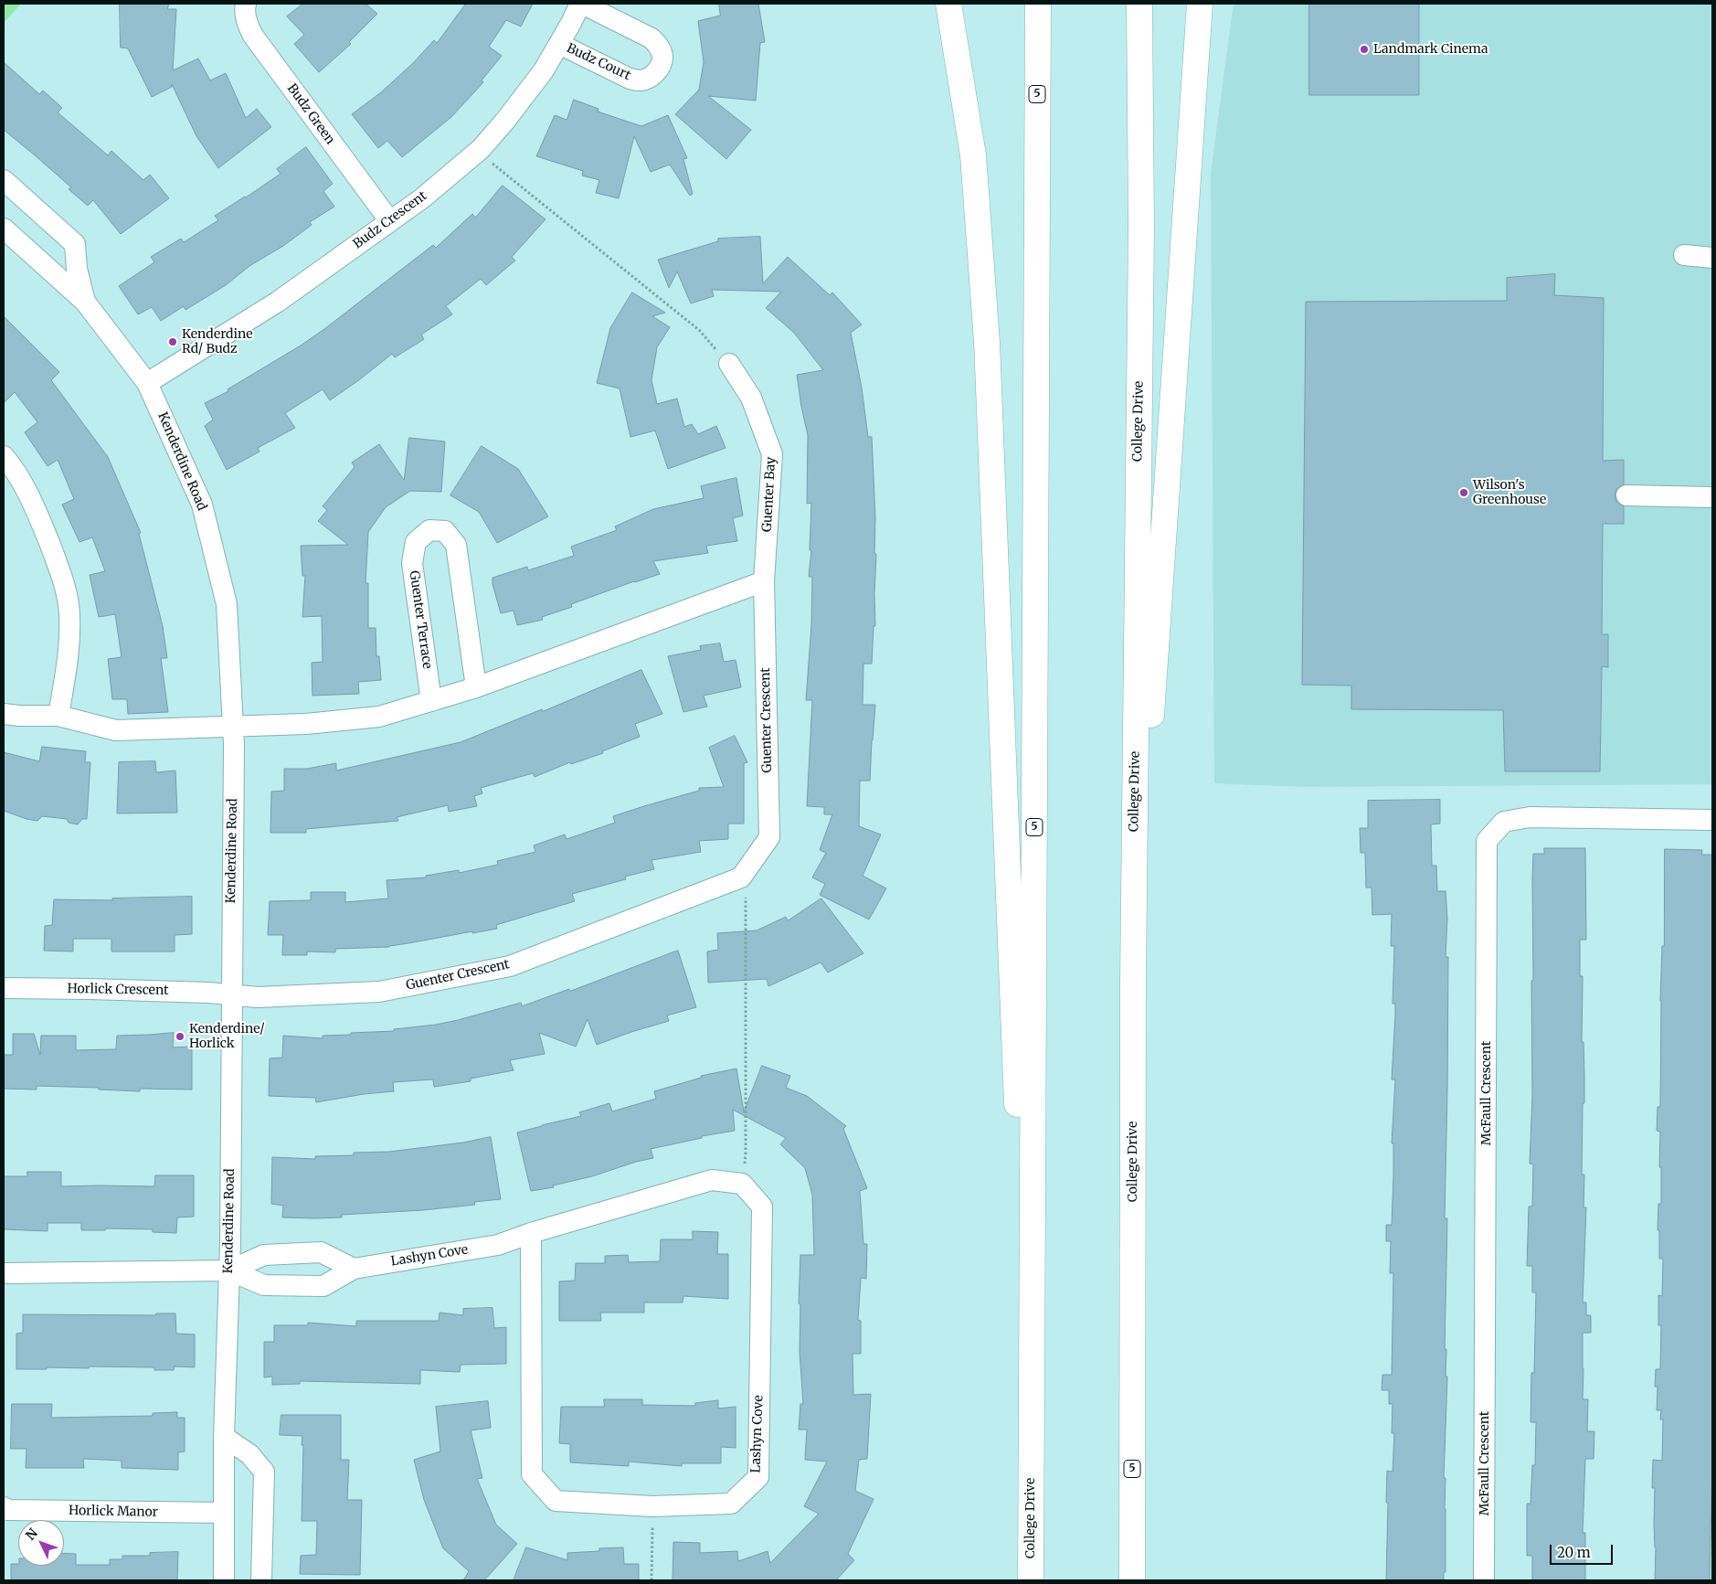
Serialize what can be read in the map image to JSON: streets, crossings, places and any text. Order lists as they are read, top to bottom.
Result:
{
  "streets": {
    "highway": ["5", "College Drive"],
    "street": [
      "Budz Court",
      "Budz Green",
      "Budz Crescent",
      "Kenderdine Road",
      "Guenter Bay",
      "Guenter Terrace",
      "Guenter Crescent",
      "Horlick Crescent",
      "McFaull Crescent",
      "Lashyn Cove",
      "Horlick Manor"
    ]
  },
  "crossings": [
    ["Budz Court", "Budz Crescent"],
    ["Budz Green", "Budz Crescent"],
    ["Budz Crescent", "Kenderdine Road"],
    ["Kenderdine Road", "Guenter Crescent"],
    ["Kenderdine Road", "Horlick Crescent"],
    ["Kenderdine Road", "Lashyn Cove"],
    ["Kenderdine Road", "Horlick Manor"],
    ["Guenter Bay", "Guenter Crescent"],
    ["Guenter Crescent", "Horlick Crescent"]
  ],
  "places": [
    "Landmark Cinema",
    "Kenderdine Rd/ Budz",
    "Wilson's Greenhouse",
    "Kenderdine/ Horlick"
  ],
  "scale_bar": "20 m",
  "north": "top left"
}
